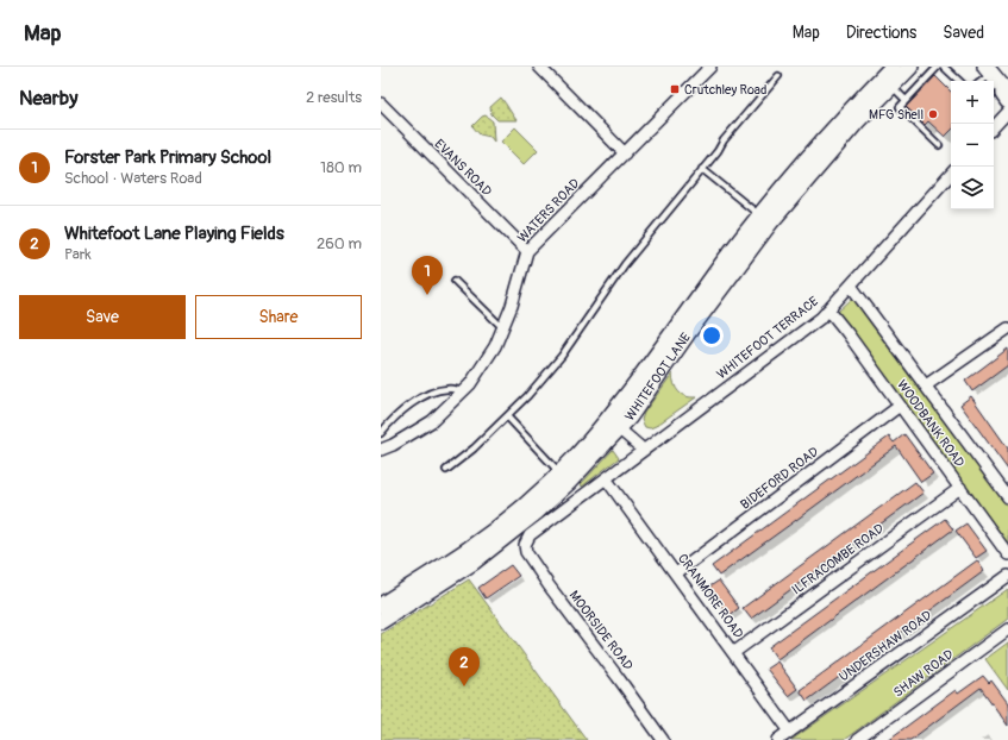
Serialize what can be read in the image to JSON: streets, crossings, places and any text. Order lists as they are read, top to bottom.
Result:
{
  "streets": {
    "street": [
      "EVANS ROAD",
      "WATERS ROAD",
      "WHITEFOOT TERRACE",
      "WHITEFOOT LANE",
      "WOODBANK ROAD",
      "BIDEFORD ROAD",
      "ILFRACOMBE ROAD",
      "CRANMORE ROAD",
      "MOORSIDE ROAD",
      "UNDERSHAW ROAD",
      "SHAW ROAD"
    ]
  },
  "crossings": [
    ["EVANS ROAD", "WATERS ROAD"],
    ["WHITEFOOT TERRACE", "WOODBANK ROAD"],
    ["WHITEFOOT TERRACE", "CRANMORE ROAD"],
    ["WHITEFOOT TERRACE", "MOORSIDE ROAD"],
    ["WOODBANK ROAD", "BIDEFORD ROAD"],
    ["WOODBANK ROAD", "ILFRACOMBE ROAD"],
    ["BIDEFORD ROAD", "CRANMORE ROAD"],
    ["ILFRACOMBE ROAD", "CRANMORE ROAD"],
    ["CRANMORE ROAD", "UNDERSHAW ROAD"]
  ],
  "places": {
    "transit": ["Crutchley Road"],
    "other": ["MFG Shell"]
  },
  "page": {
    "header": "Map",
    "nav": ["Map", "Directions", "Saved"],
    "heading": ["Nearby", "2 results"],
    "map_buttons": ["+", "−"],
    "list": [
      {
        "mark": "1",
        "name": "Forster Park Primary School",
        "note": "School · Waters Road",
        "value": "180 m"
      },
      {
        "mark": "2",
        "name": "Whitefoot Lane Playing Fields",
        "note": "Park",
        "value": "260 m"
      }
    ],
    "pins": ["1", "2"],
    "buttons": ["Save", "Share"]
  }
}
